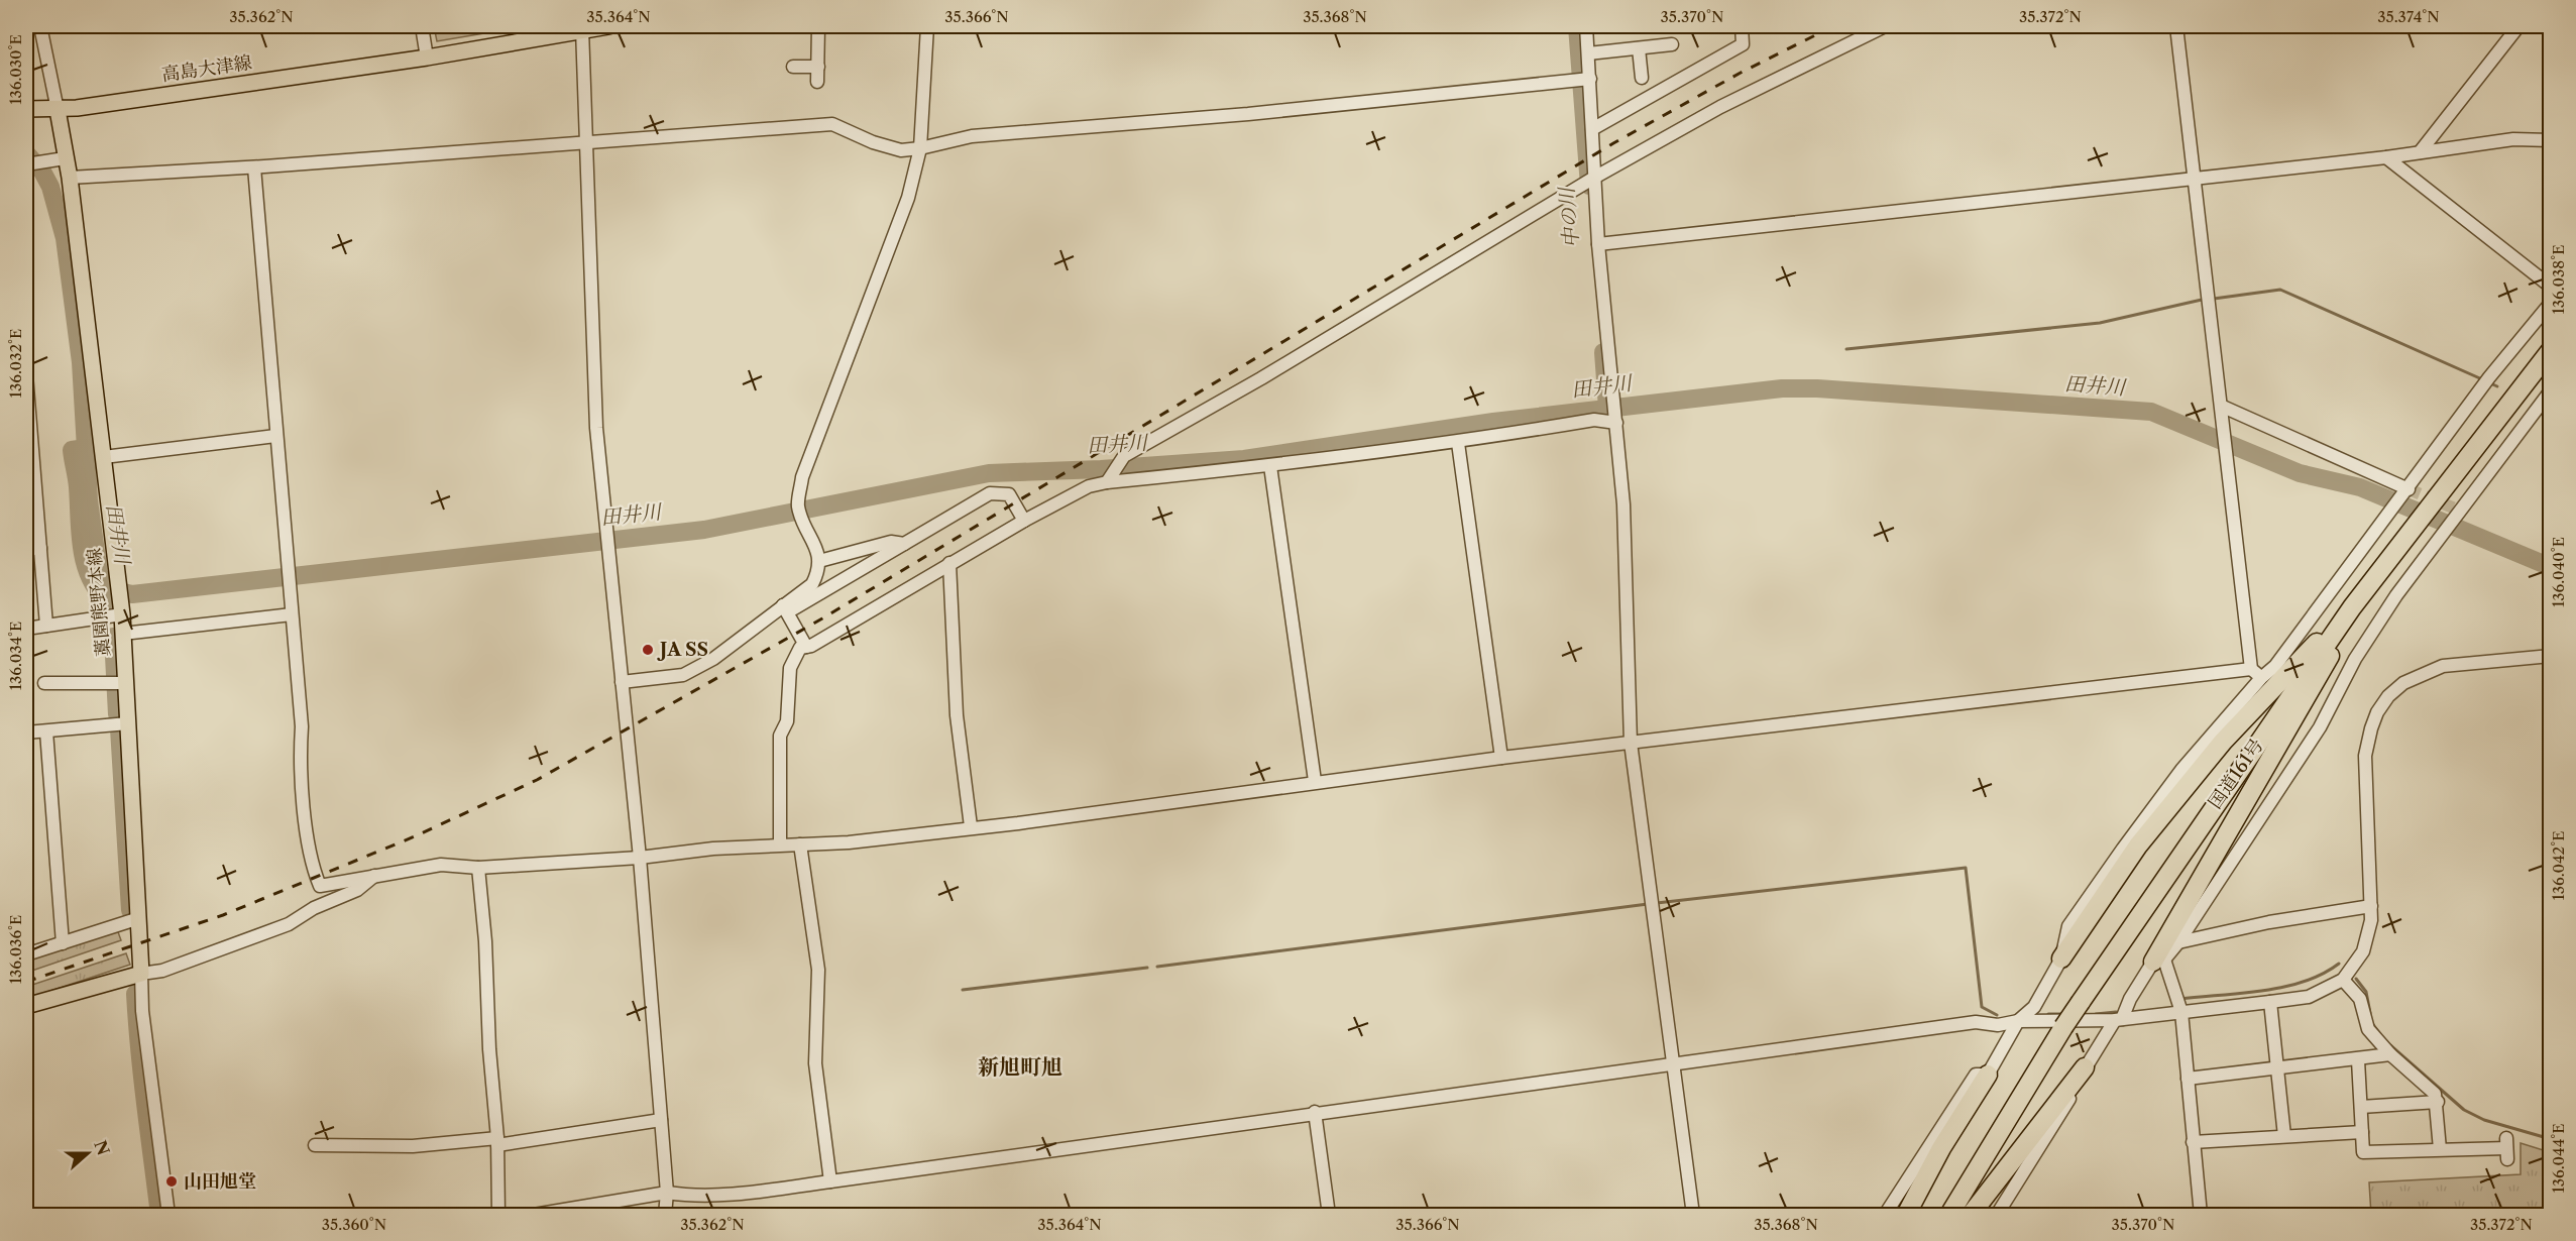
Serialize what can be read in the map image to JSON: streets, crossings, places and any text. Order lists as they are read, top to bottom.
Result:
{
  "streets": {
    "highway": ["国道161号"],
    "main road": ["高島大津線", "藁園熊野本線"]
  },
  "crossings": [
    ["高島大津線", "藁園熊野本線"]
  ],
  "districts": ["新旭町旭"],
  "water": ["中の川", "田井川"],
  "places": ["JA SS", "山田旭堂"],
  "north": "right",
  "coordinates": [
    "35.362°N",
    "35.364°N",
    "35.366°N",
    "35.368°N",
    "35.370°N",
    "35.372°N",
    "35.374°N",
    "136.030°E",
    "136.038°E",
    "136.032°E",
    "136.040°E",
    "136.034°E",
    "136.042°E",
    "136.036°E",
    "136.044°E",
    "35.360°N"
  ]
}
